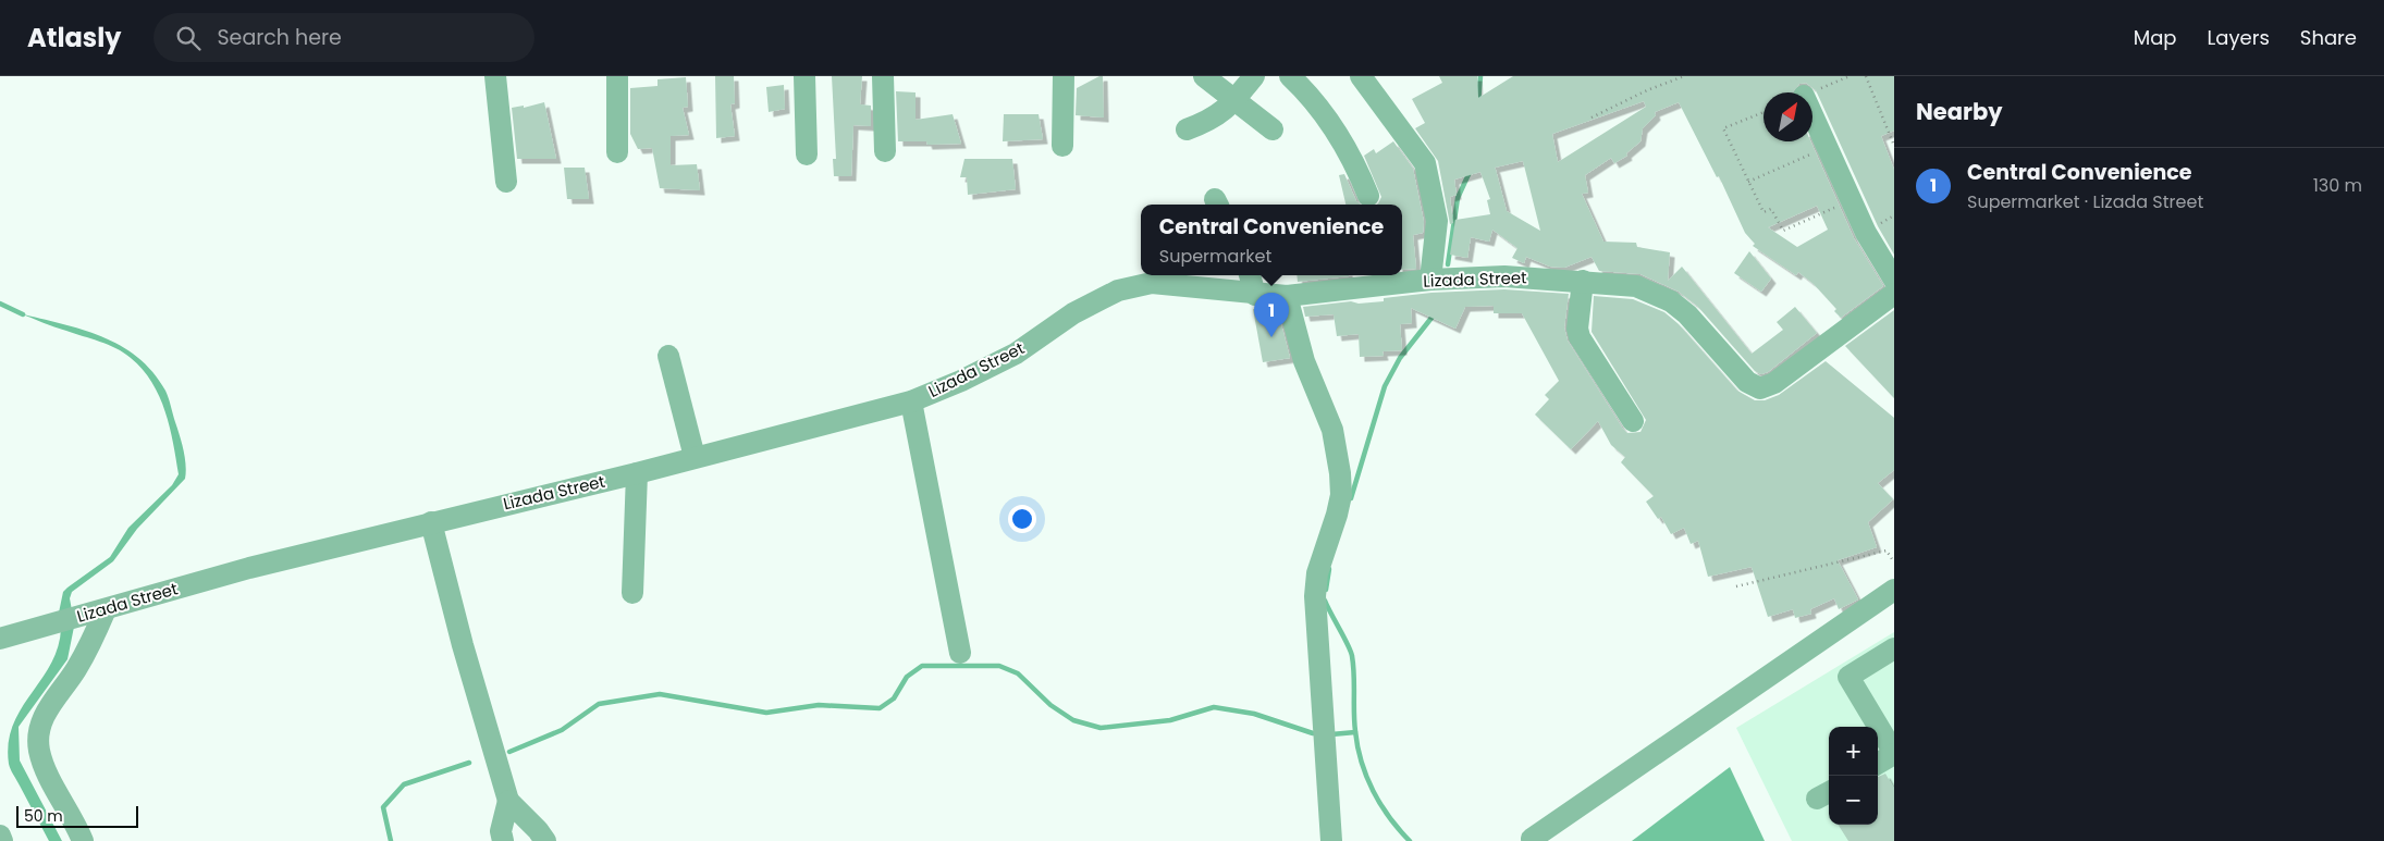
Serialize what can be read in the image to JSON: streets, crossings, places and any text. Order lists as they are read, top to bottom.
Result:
{
  "streets": {
    "street": ["Lizada Street"]
  },
  "scale_bar": "50 m",
  "north": "top right",
  "page": {
    "header": "Atlasly",
    "search": "Search here",
    "nav": ["Map", "Layers", "Share"],
    "heading": "Nearby",
    "list": [
      {
        "mark": "1",
        "name": "Central Convenience",
        "note": "Supermarket · Lizada Street",
        "value": "130 m"
      }
    ],
    "popup": ["Central Convenience", "Supermarket"],
    "pins": "1",
    "map_buttons": ["+", "−"],
    "scale": "50 m"
  }
}
